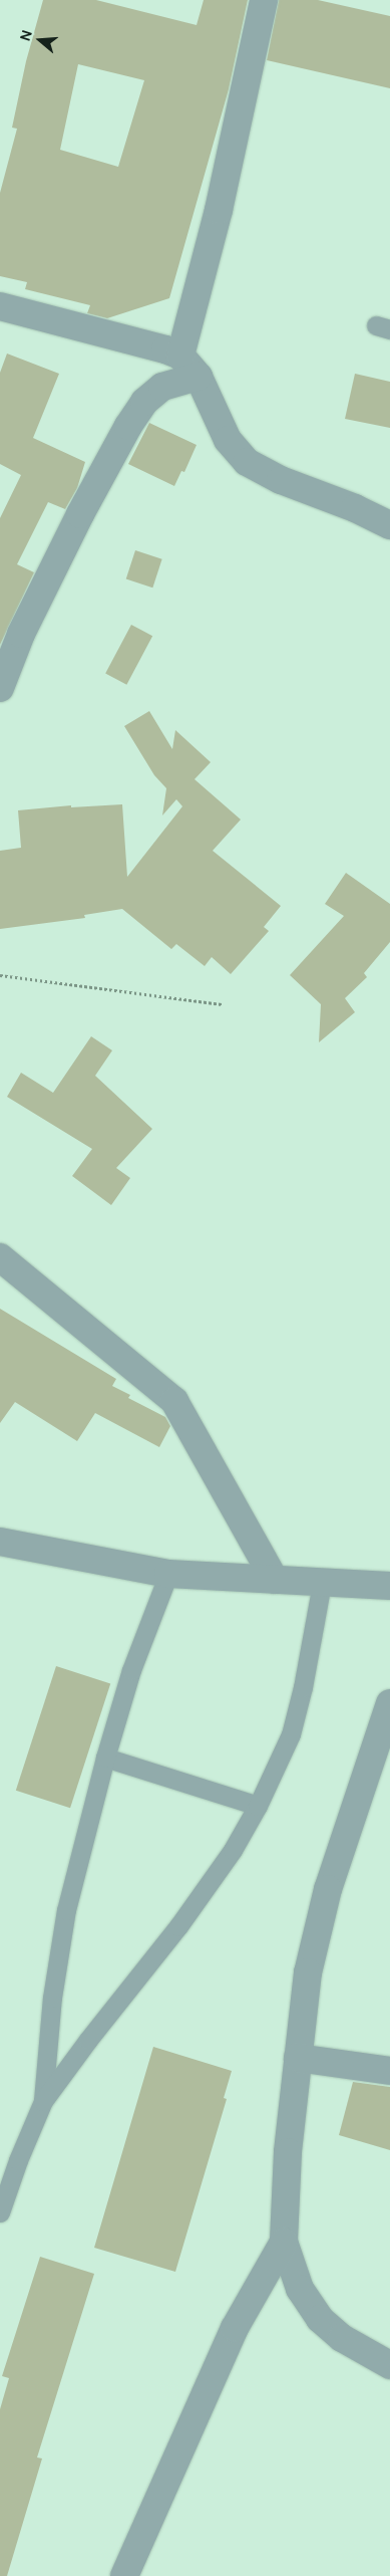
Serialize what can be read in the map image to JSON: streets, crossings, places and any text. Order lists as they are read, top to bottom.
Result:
{
  "north": "left"
}
